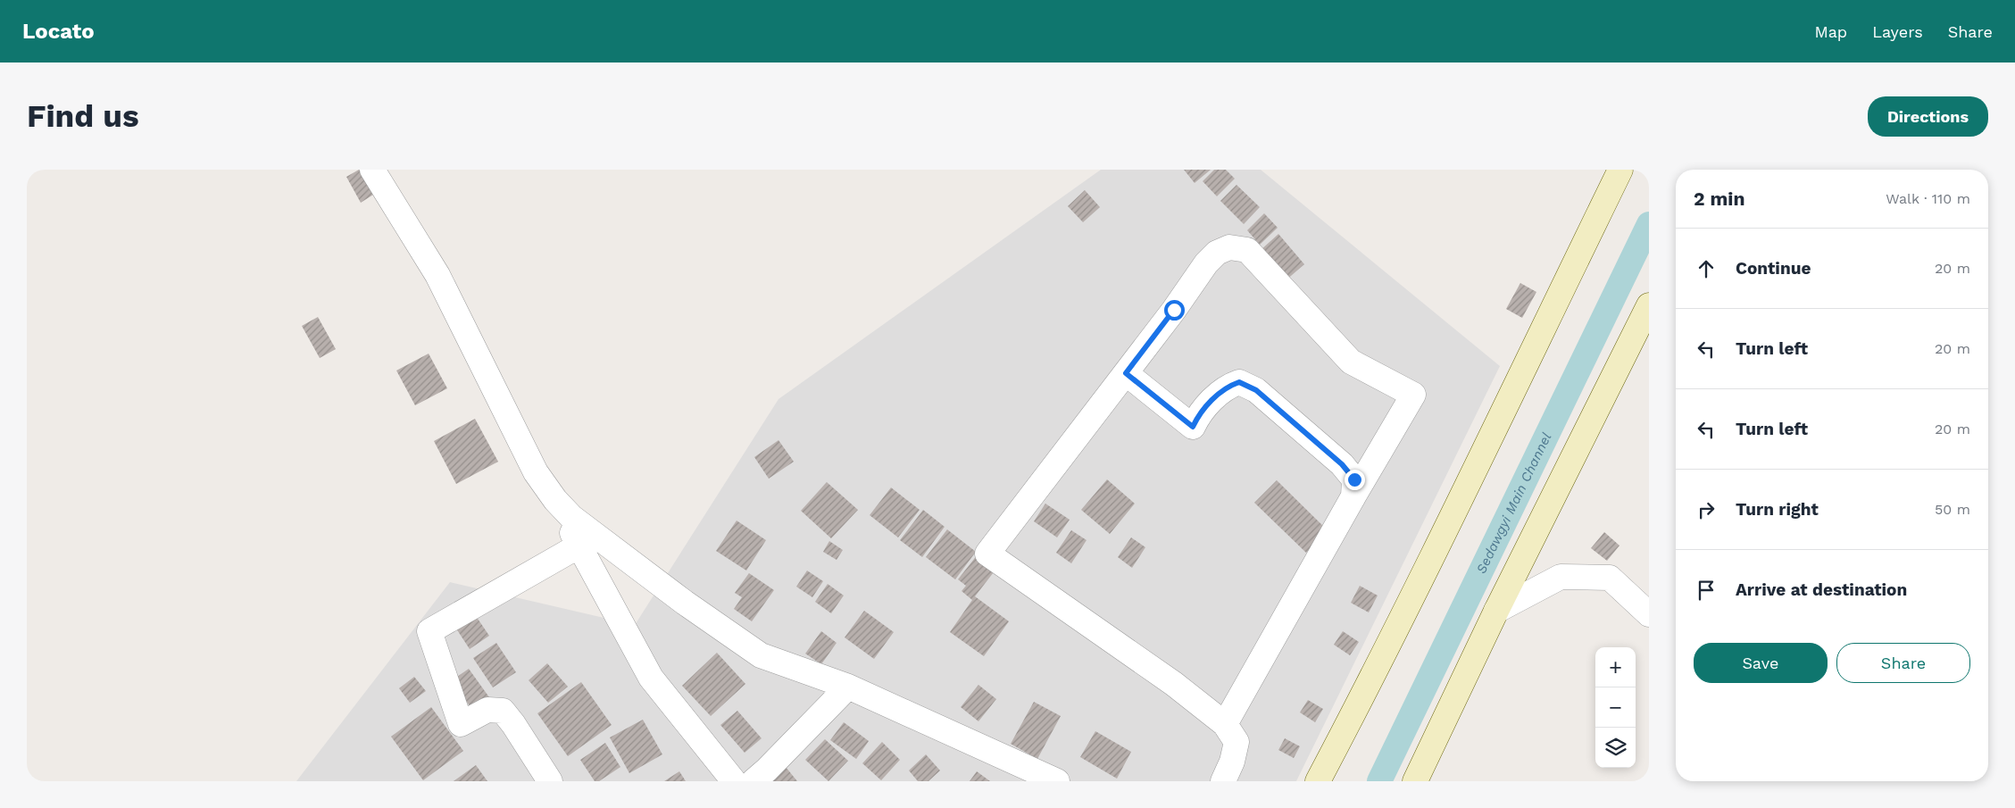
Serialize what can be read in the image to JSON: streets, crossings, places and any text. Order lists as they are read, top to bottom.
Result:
{
  "water": ["Sedawgyi Main Channel"],
  "page": {
    "header": "Locato",
    "nav": ["Map", "Layers", "Share"],
    "buttons": [
      "Directions",
      ["Save", "Share"]
    ],
    "title": "Find us",
    "heading": ["2 min", "Walk · 110 m"],
    "list": [
      ["Continue", "20 m"],
      ["Turn left", "20 m"],
      ["Turn left", "20 m"],
      ["Turn right", "50 m"],
      "Arrive at destination"
    ],
    "map_buttons": ["+", "−"]
  }
}
